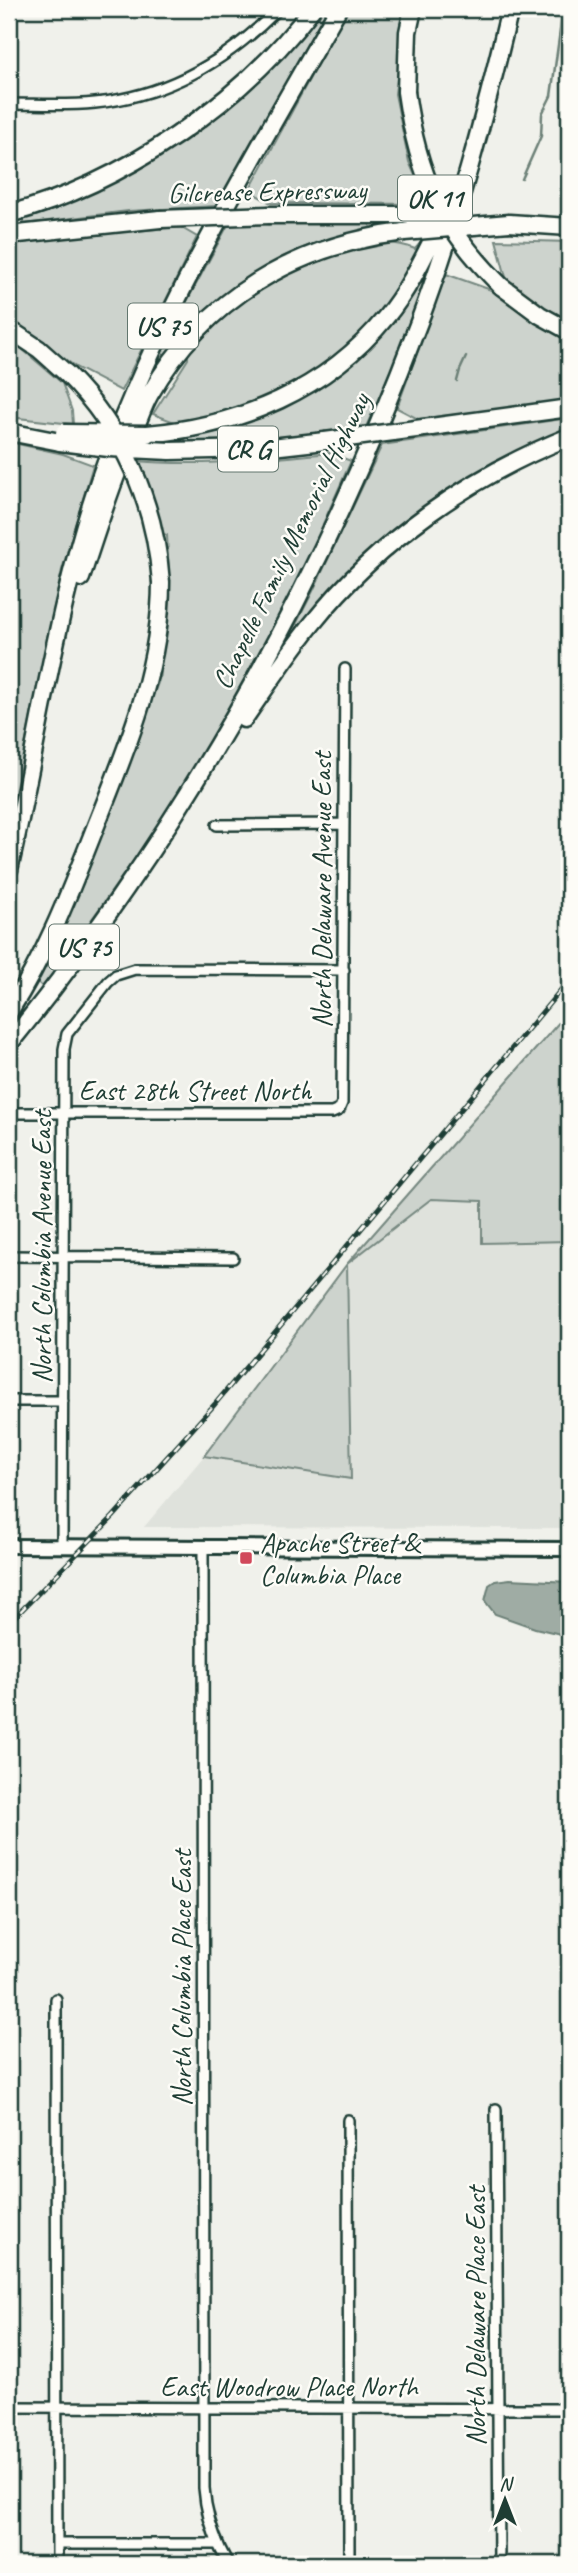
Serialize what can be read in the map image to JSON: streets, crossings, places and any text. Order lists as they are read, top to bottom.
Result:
{
  "streets": {
    "highway": [
      "Gilcrease Expressway",
      "OK 11",
      "US 75",
      "CR G",
      "Chapelle Family Memorial Highway"
    ],
    "street": [
      "North Delaware Avenue East",
      "East 28th Street North",
      "North Columbia Avenue East",
      "North Columbia Place East",
      "North Delaware Place East",
      "East Woodrow Place North"
    ]
  },
  "crossings": [
    ["North Delaware Avenue East", "East 28th Street North"],
    ["North Delaware Avenue East", "North Columbia Avenue East"],
    ["East 28th Street North", "North Columbia Avenue East"],
    ["North Columbia Place East", "East Woodrow Place North"],
    ["North Delaware Place East", "East Woodrow Place North"]
  ],
  "places": {
    "transit": ["Apache Street & Columbia Place"]
  },
  "north": "top"
}
